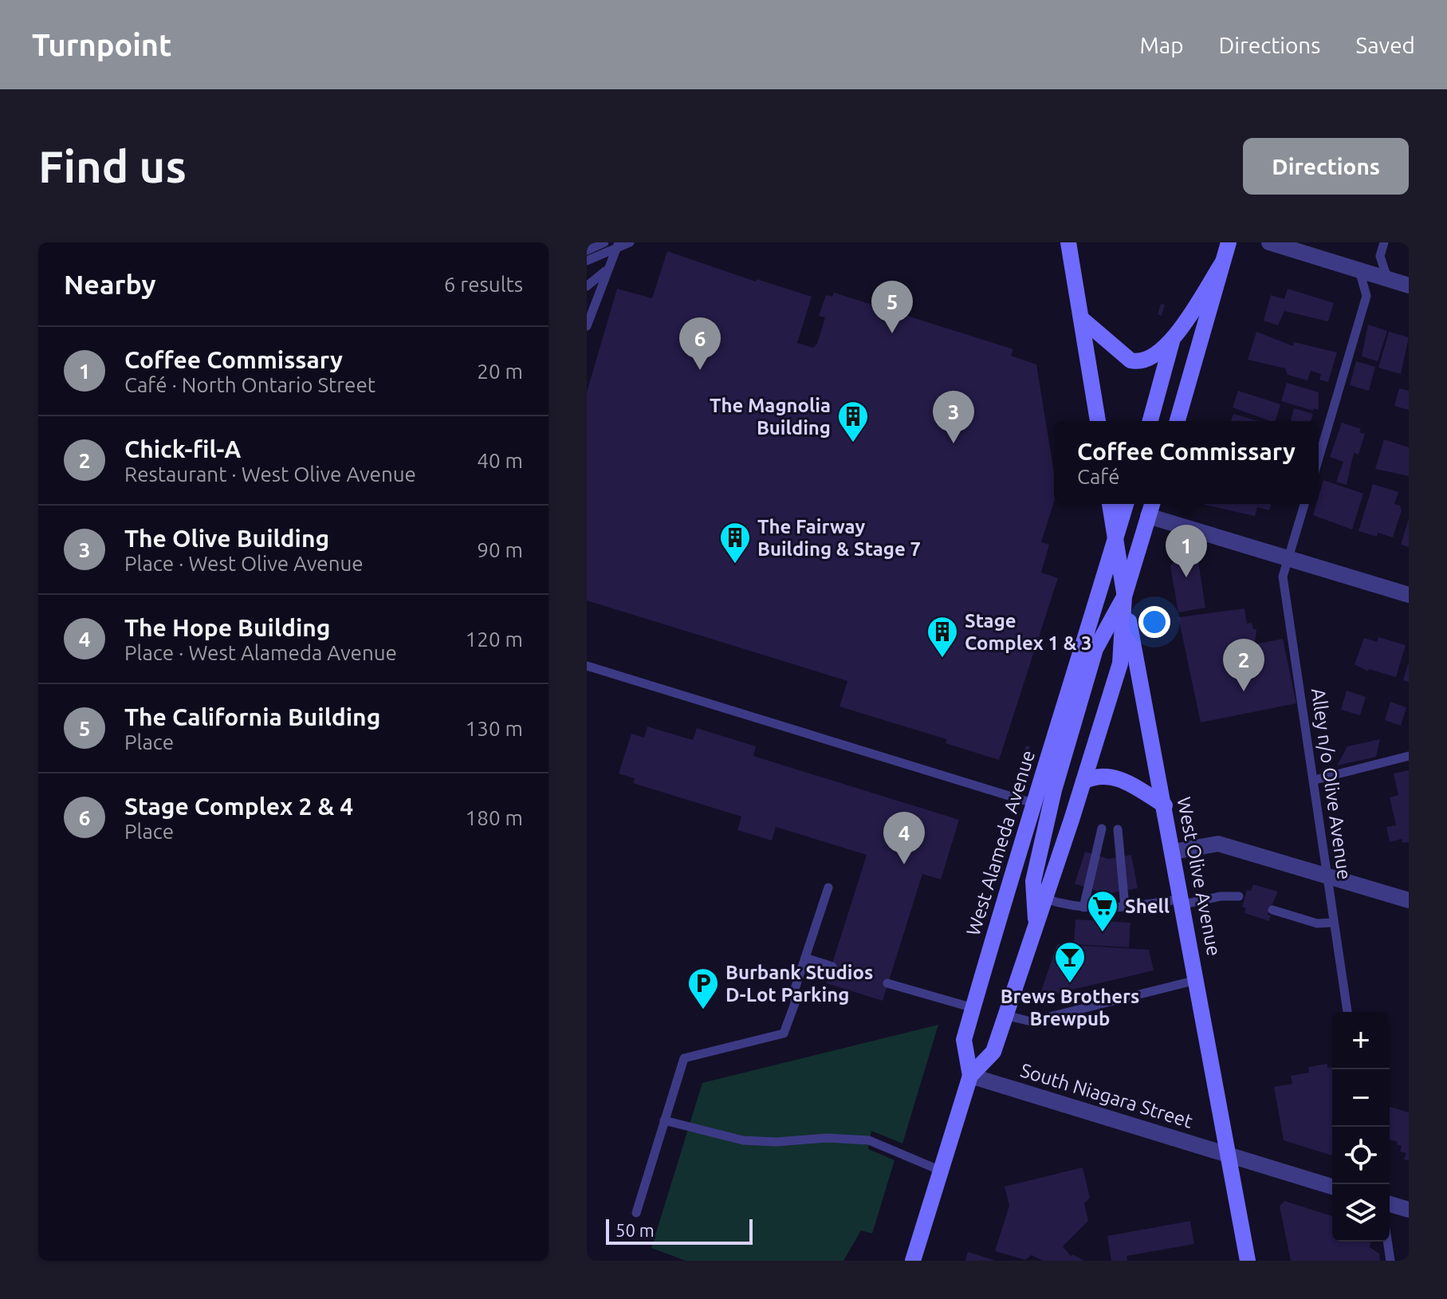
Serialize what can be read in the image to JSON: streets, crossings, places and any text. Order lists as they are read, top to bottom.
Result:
{
  "streets": {
    "main road": ["West Alameda Avenue", "West Olive Avenue"],
    "street": ["South Niagara Street"],
    "lane": ["Alley n/o Olive Avenue"]
  },
  "crossings": [
    ["West Alameda Avenue", "West Olive Avenue"],
    ["West Alameda Avenue", "South Niagara Street"],
    ["West Olive Avenue", "South Niagara Street"]
  ],
  "places": {
    "building": ["The Magnolia Building", "The Fairway Building & Stage 7", "Stage Complex 1 & 3"],
    "supermarket": ["Shell"],
    "bar": ["Brews Brothers Brewpub"],
    "parking": ["Burbank Studios D-Lot Parking"]
  },
  "scale_bar": "50 m",
  "page": {
    "header": "Turnpoint",
    "nav": ["Map", "Directions", "Saved"],
    "buttons": "Directions",
    "title": "Find us",
    "heading": ["Nearby", "6 results"],
    "pins": [
      "5",
      "6",
      "3",
      "1",
      "2",
      "4"
    ],
    "list": [
      {
        "mark": "1",
        "name": "Coffee Commissary",
        "note": "Café · North Ontario Street",
        "value": "20 m"
      },
      {
        "mark": "2",
        "name": "Chick-fil-A",
        "note": "Restaurant · West Olive Avenue",
        "value": "40 m"
      },
      {
        "mark": "3",
        "name": "The Olive Building",
        "note": "Place · West Olive Avenue",
        "value": "90 m"
      },
      {
        "mark": "4",
        "name": "The Hope Building",
        "note": "Place · West Alameda Avenue",
        "value": "120 m"
      },
      {
        "mark": "5",
        "name": "The California Building",
        "note": "Place",
        "value": "130 m"
      },
      {
        "mark": "6",
        "name": "Stage Complex 2 & 4",
        "note": "Place",
        "value": "180 m"
      }
    ],
    "popup": ["Coffee Commissary", "Café"],
    "map_buttons": ["+", "−"],
    "scale": "50 m"
  }
}
